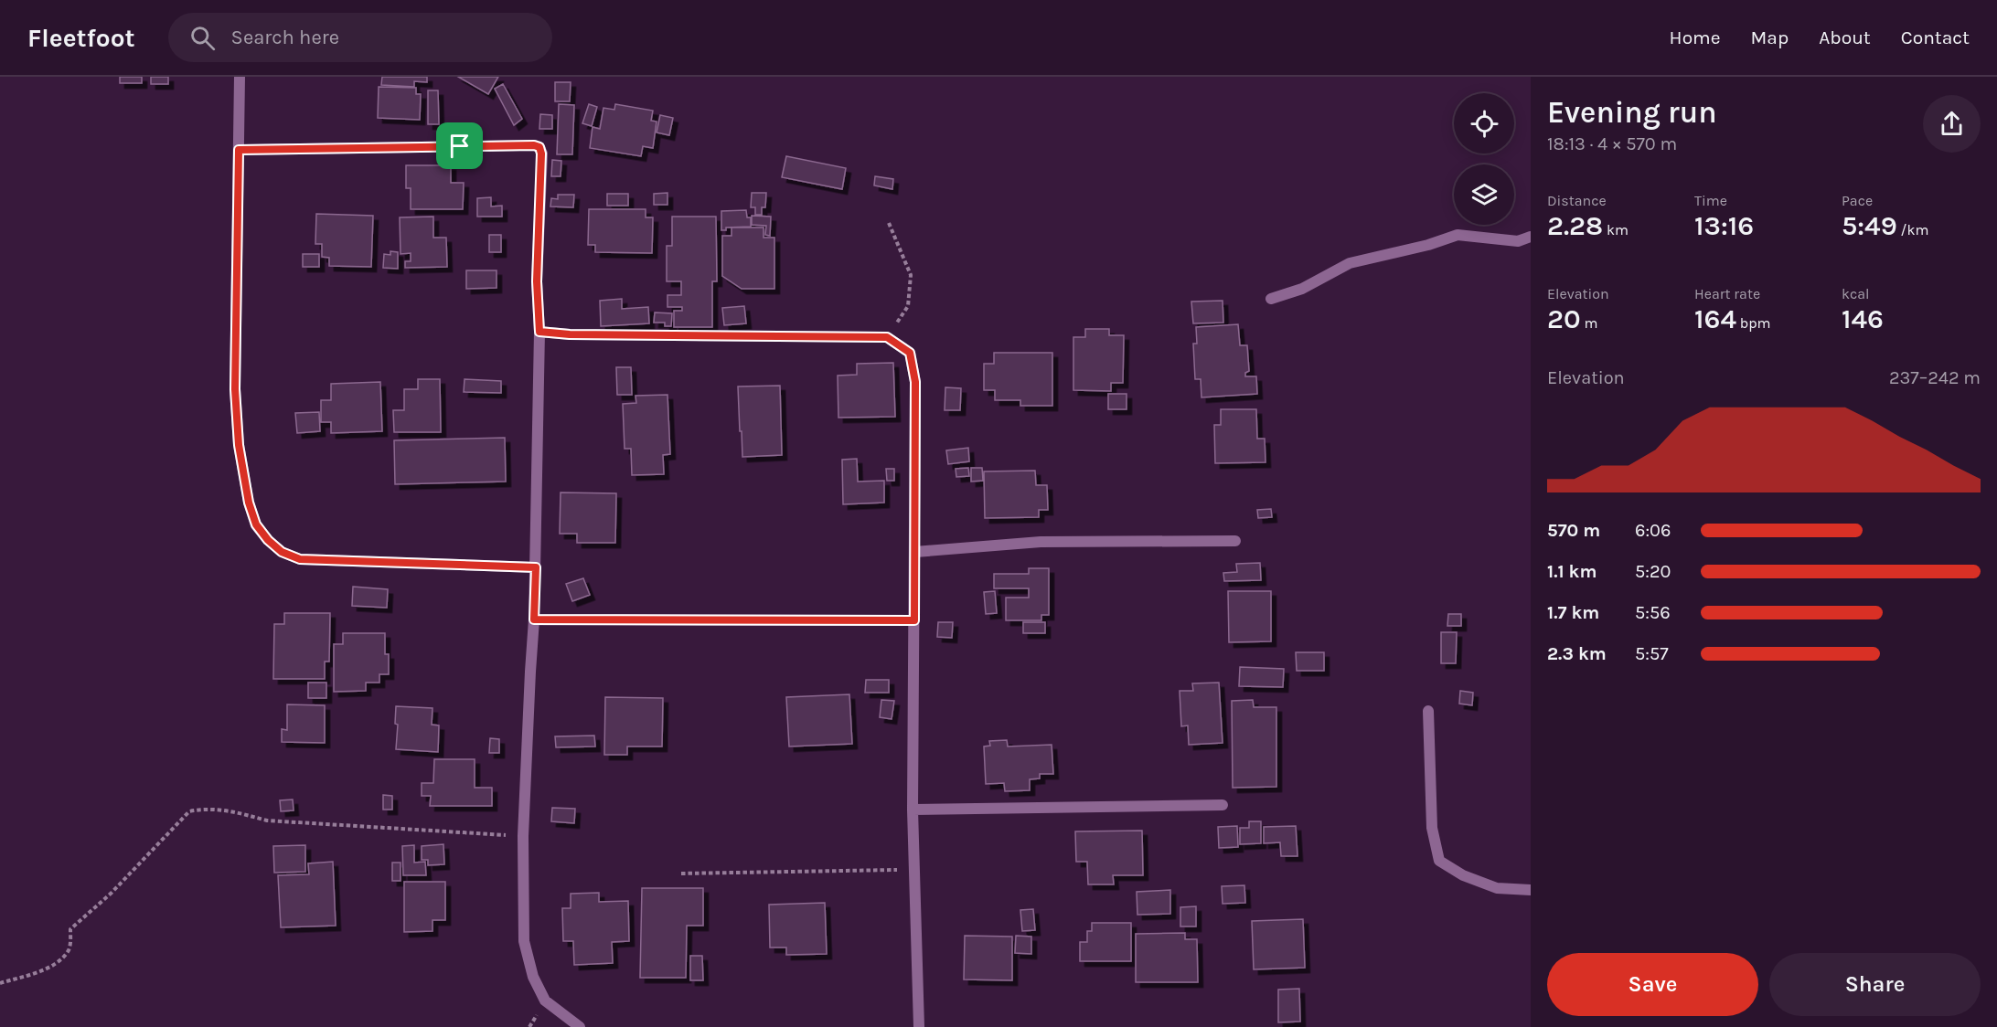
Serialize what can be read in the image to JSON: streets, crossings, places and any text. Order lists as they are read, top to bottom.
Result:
{
  "page": {
    "header": "Fleetfoot",
    "search": "Search here",
    "nav": [
      "Home",
      "Map",
      "About",
      "Contact"
    ],
    "heading": ["Evening run", "18:13 · 4 × 570 m"],
    "stats": [
      ["Distance", "2.28 km"],
      ["Time", "13:16"],
      ["Pace", "5:49 /km"],
      ["Elevation", "20 m"],
      ["Heart rate", "164 bpm"],
      ["kcal", "146"]
    ],
    "chart": ["Elevation", "237–242 m"],
    "list": [
      {
        "name": "570 m",
        "note": "6:06"
      },
      {
        "name": "1.1 km",
        "note": "5:20"
      },
      {
        "name": "1.7 km",
        "note": "5:56"
      },
      {
        "name": "2.3 km",
        "note": "5:57"
      }
    ],
    "buttons": ["Save", "Share"]
  }
}
